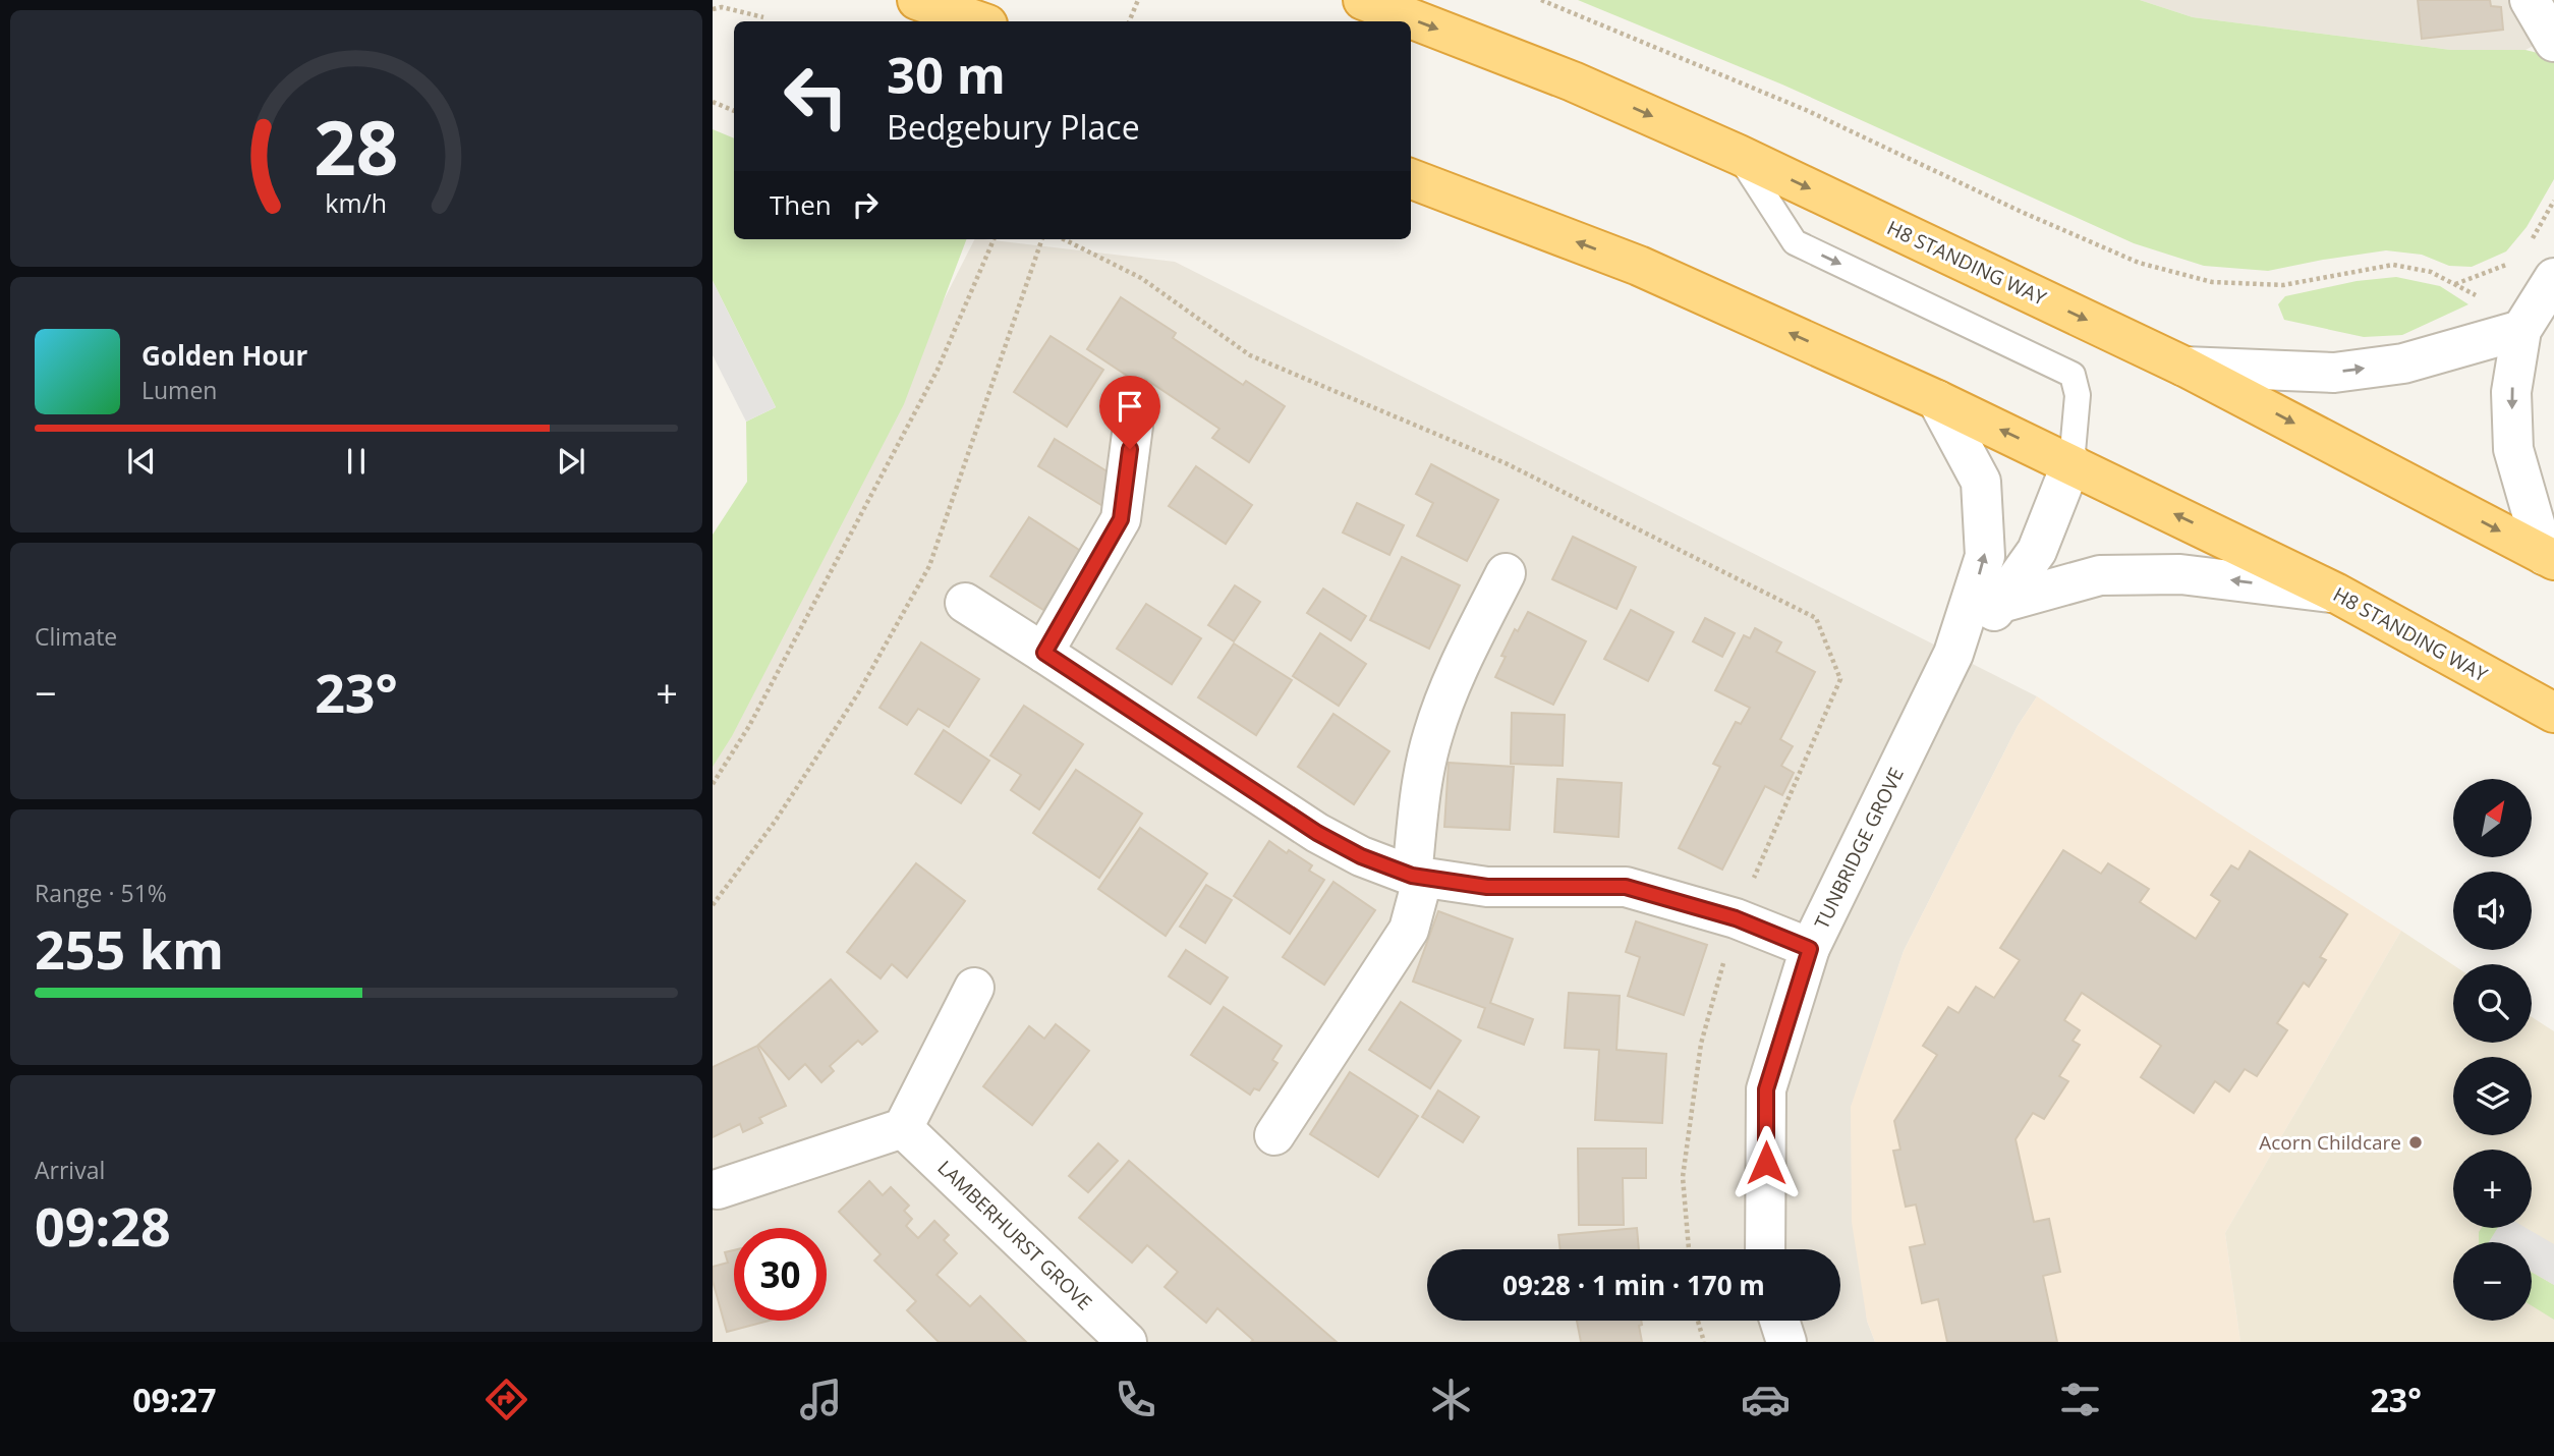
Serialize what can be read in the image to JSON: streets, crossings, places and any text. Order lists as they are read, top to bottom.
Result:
{
  "streets": {
    "highway": ["H8 STANDING WAY"],
    "street": ["TUNBRIDGE GROVE", "LAMBERHURST GROVE"]
  },
  "crossings": [
    ["H8 STANDING WAY", "TUNBRIDGE GROVE"]
  ],
  "places": ["Acorn Childcare"],
  "north": "top right",
  "page": {
    "turn": ["30 m", "Bedgebury Place"],
    "then": "Then",
    "song": ["Golden Hour", "Lumen"],
    "tile": [
      "Climate",
      ["Range · 51%", "255 km"],
      ["Arrival", "09:28"]
    ],
    "heat": ["−", "23°", "+"],
    "map_buttons": ["+", "−"],
    "limit": "30",
    "trip": "09:28 · 1 min · 170 m",
    "tabs": ["09:27", "23°"],
    "gauge": ["28", "km/h"]
  }
}
